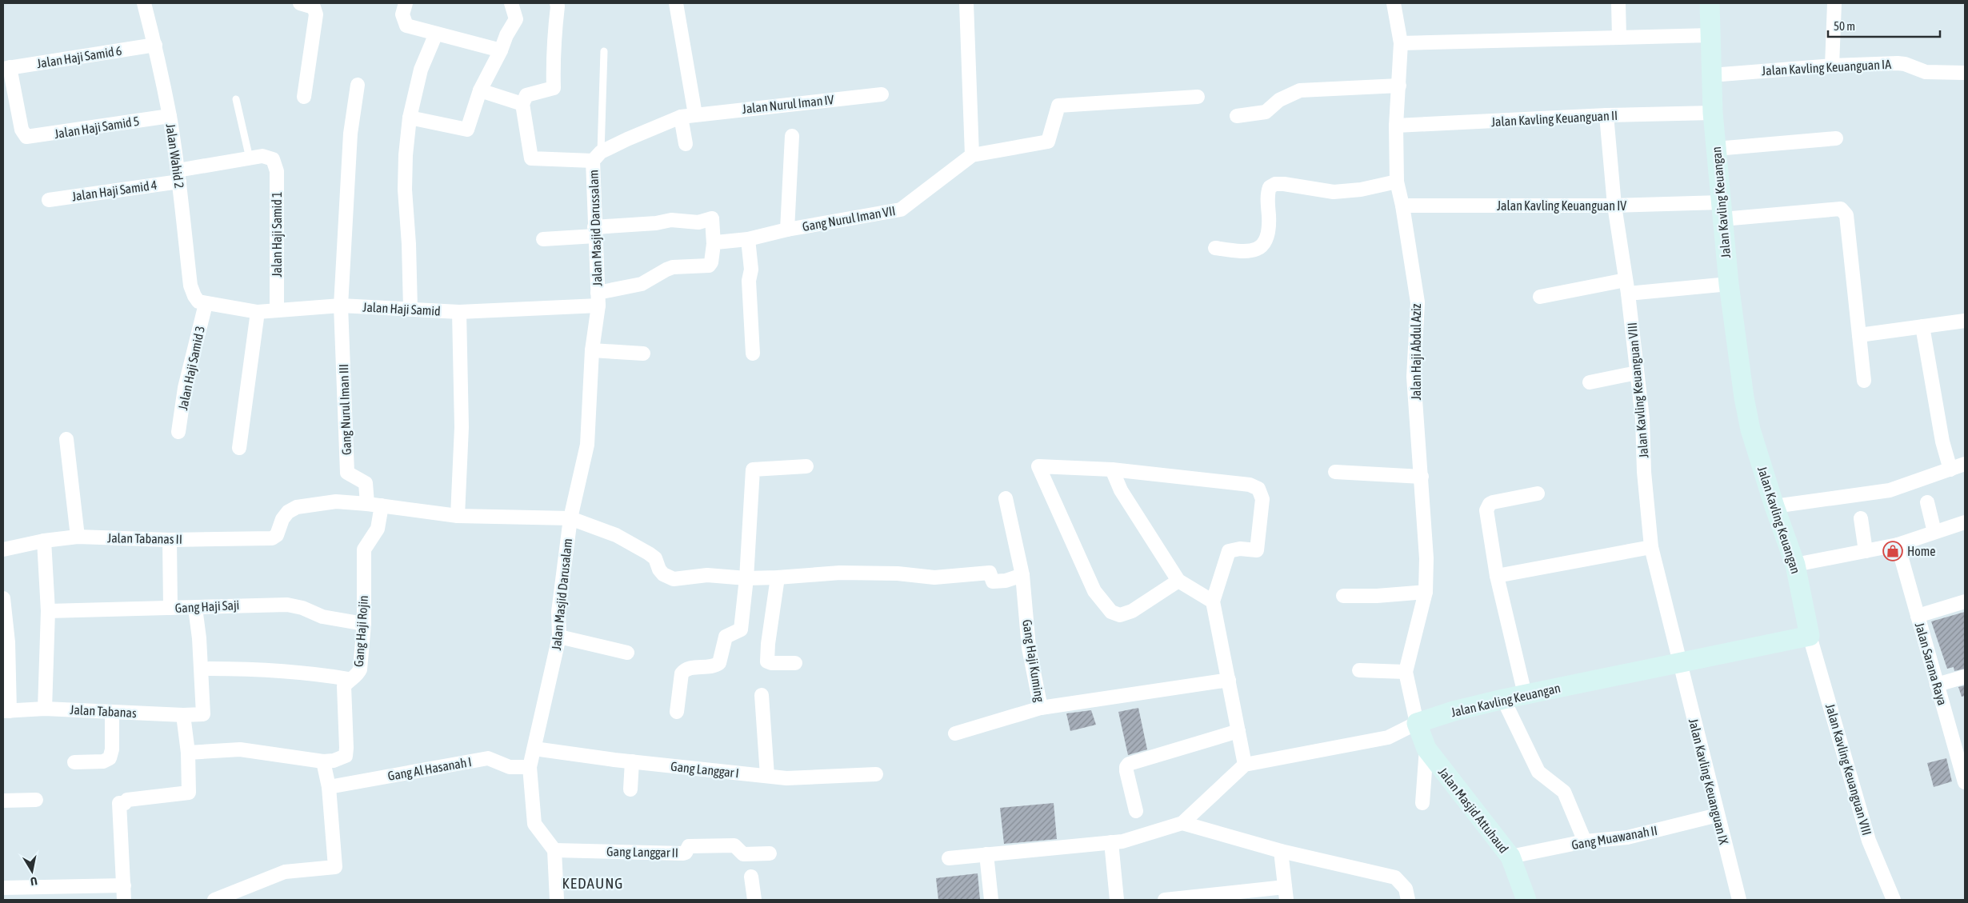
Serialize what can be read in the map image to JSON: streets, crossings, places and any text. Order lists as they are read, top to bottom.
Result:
{
  "streets": {
    "street": [
      "Jalan Haji Samid 6",
      "Jalan Kavling Keuanguan IA",
      "Jalan Nurul Iman IV",
      "Jalan Kavling Keuanguan II",
      "Jalan Haji Samid 5",
      "Jalan Wahid 2",
      "Jalan Haji Samid 4",
      "Jalan Kavling Keuangan",
      "Jalan Kavling Keuanguan IV",
      "Gang Nurul Iman VII",
      "Jalan Masjid Darussalam",
      "Jalan Haji Samid 1",
      "Jalan Haji Samid",
      "Jalan Haji Abdul Aziz",
      "Jalan Haji Samid 3",
      "Jalan Kavling Keuanguan VIII",
      "Gang Nurul Iman III",
      "Jalan Tabanas II",
      "Jalan Masjid Darusalam",
      "Gang Haji Saji",
      "Gang Haji Rojin",
      "Gang Haji Kuming",
      "Jalan Sarana Raya",
      "Jalan Tabanas",
      "Gang Al Hasanah I",
      "Gang Langgar I",
      "Jalan Kavling Keuanguan IX",
      "Jalan Masjid Attuhaud",
      "Gang Muawanah II",
      "Gang Langgar II"
    ]
  },
  "crossings": [
    ["Jalan Haji Samid 6", "Jalan Haji Samid 5"],
    ["Jalan Haji Samid 6", "Jalan Wahid 2"],
    ["Jalan Kavling Keuanguan IA", "Jalan Kavling Keuangan"],
    ["Jalan Nurul Iman IV", "Jalan Masjid Darussalam"],
    ["Jalan Kavling Keuanguan II", "Jalan Kavling Keuangan"],
    ["Jalan Kavling Keuanguan II", "Jalan Haji Abdul Aziz"],
    ["Jalan Kavling Keuanguan II", "Jalan Kavling Keuanguan VIII"],
    ["Jalan Haji Samid 5", "Jalan Wahid 2"],
    ["Jalan Wahid 2", "Jalan Haji Samid 4"],
    ["Jalan Wahid 2", "Jalan Haji Samid"],
    ["Jalan Wahid 2", "Jalan Haji Samid 3"],
    ["Jalan Haji Samid 4", "Jalan Haji Samid 1"],
    ["Jalan Kavling Keuangan", "Jalan Kavling Keuanguan IV"],
    ["Jalan Kavling Keuangan", "Jalan Haji Abdul Aziz"],
    ["Jalan Kavling Keuangan", "Jalan Kavling Keuanguan VIII"],
    ["Jalan Kavling Keuangan", "Jalan Kavling Keuanguan IX"],
    ["Jalan Kavling Keuangan", "Jalan Masjid Attuhaud"],
    ["Jalan Kavling Keuanguan IV", "Jalan Haji Abdul Aziz"],
    ["Jalan Kavling Keuanguan IV", "Jalan Kavling Keuanguan VIII"],
    ["Jalan Masjid Darussalam", "Jalan Haji Samid"],
    ["Jalan Masjid Darussalam", "Jalan Masjid Darusalam"],
    ["Jalan Haji Samid 1", "Jalan Haji Samid"],
    ["Jalan Haji Samid", "Jalan Haji Samid 3"],
    ["Jalan Haji Samid", "Gang Nurul Iman III"],
    ["Jalan Haji Samid", "Jalan Masjid Darusalam"],
    ["Jalan Haji Abdul Aziz", "Jalan Masjid Attuhaud"],
    ["Jalan Kavling Keuanguan VIII", "Jalan Kavling Keuanguan IX"],
    ["Gang Nurul Iman III", "Jalan Tabanas II"],
    ["Jalan Masjid Darusalam", "Gang Al Hasanah I"],
    ["Jalan Masjid Darusalam", "Gang Langgar I"],
    ["Jalan Masjid Darusalam", "Gang Langgar II"],
    ["Gang Haji Saji", "Gang Haji Rojin"],
    ["Gang Haji Saji", "Jalan Tabanas"],
    ["Jalan Kavling Keuanguan IX", "Gang Muawanah II"],
    ["Jalan Masjid Attuhaud", "Gang Muawanah II"]
  ],
  "districts": ["KEDAUNG"],
  "places": {
    "shop": ["Home"]
  },
  "scale_bar": "50 m",
  "north": "bottom"
}
